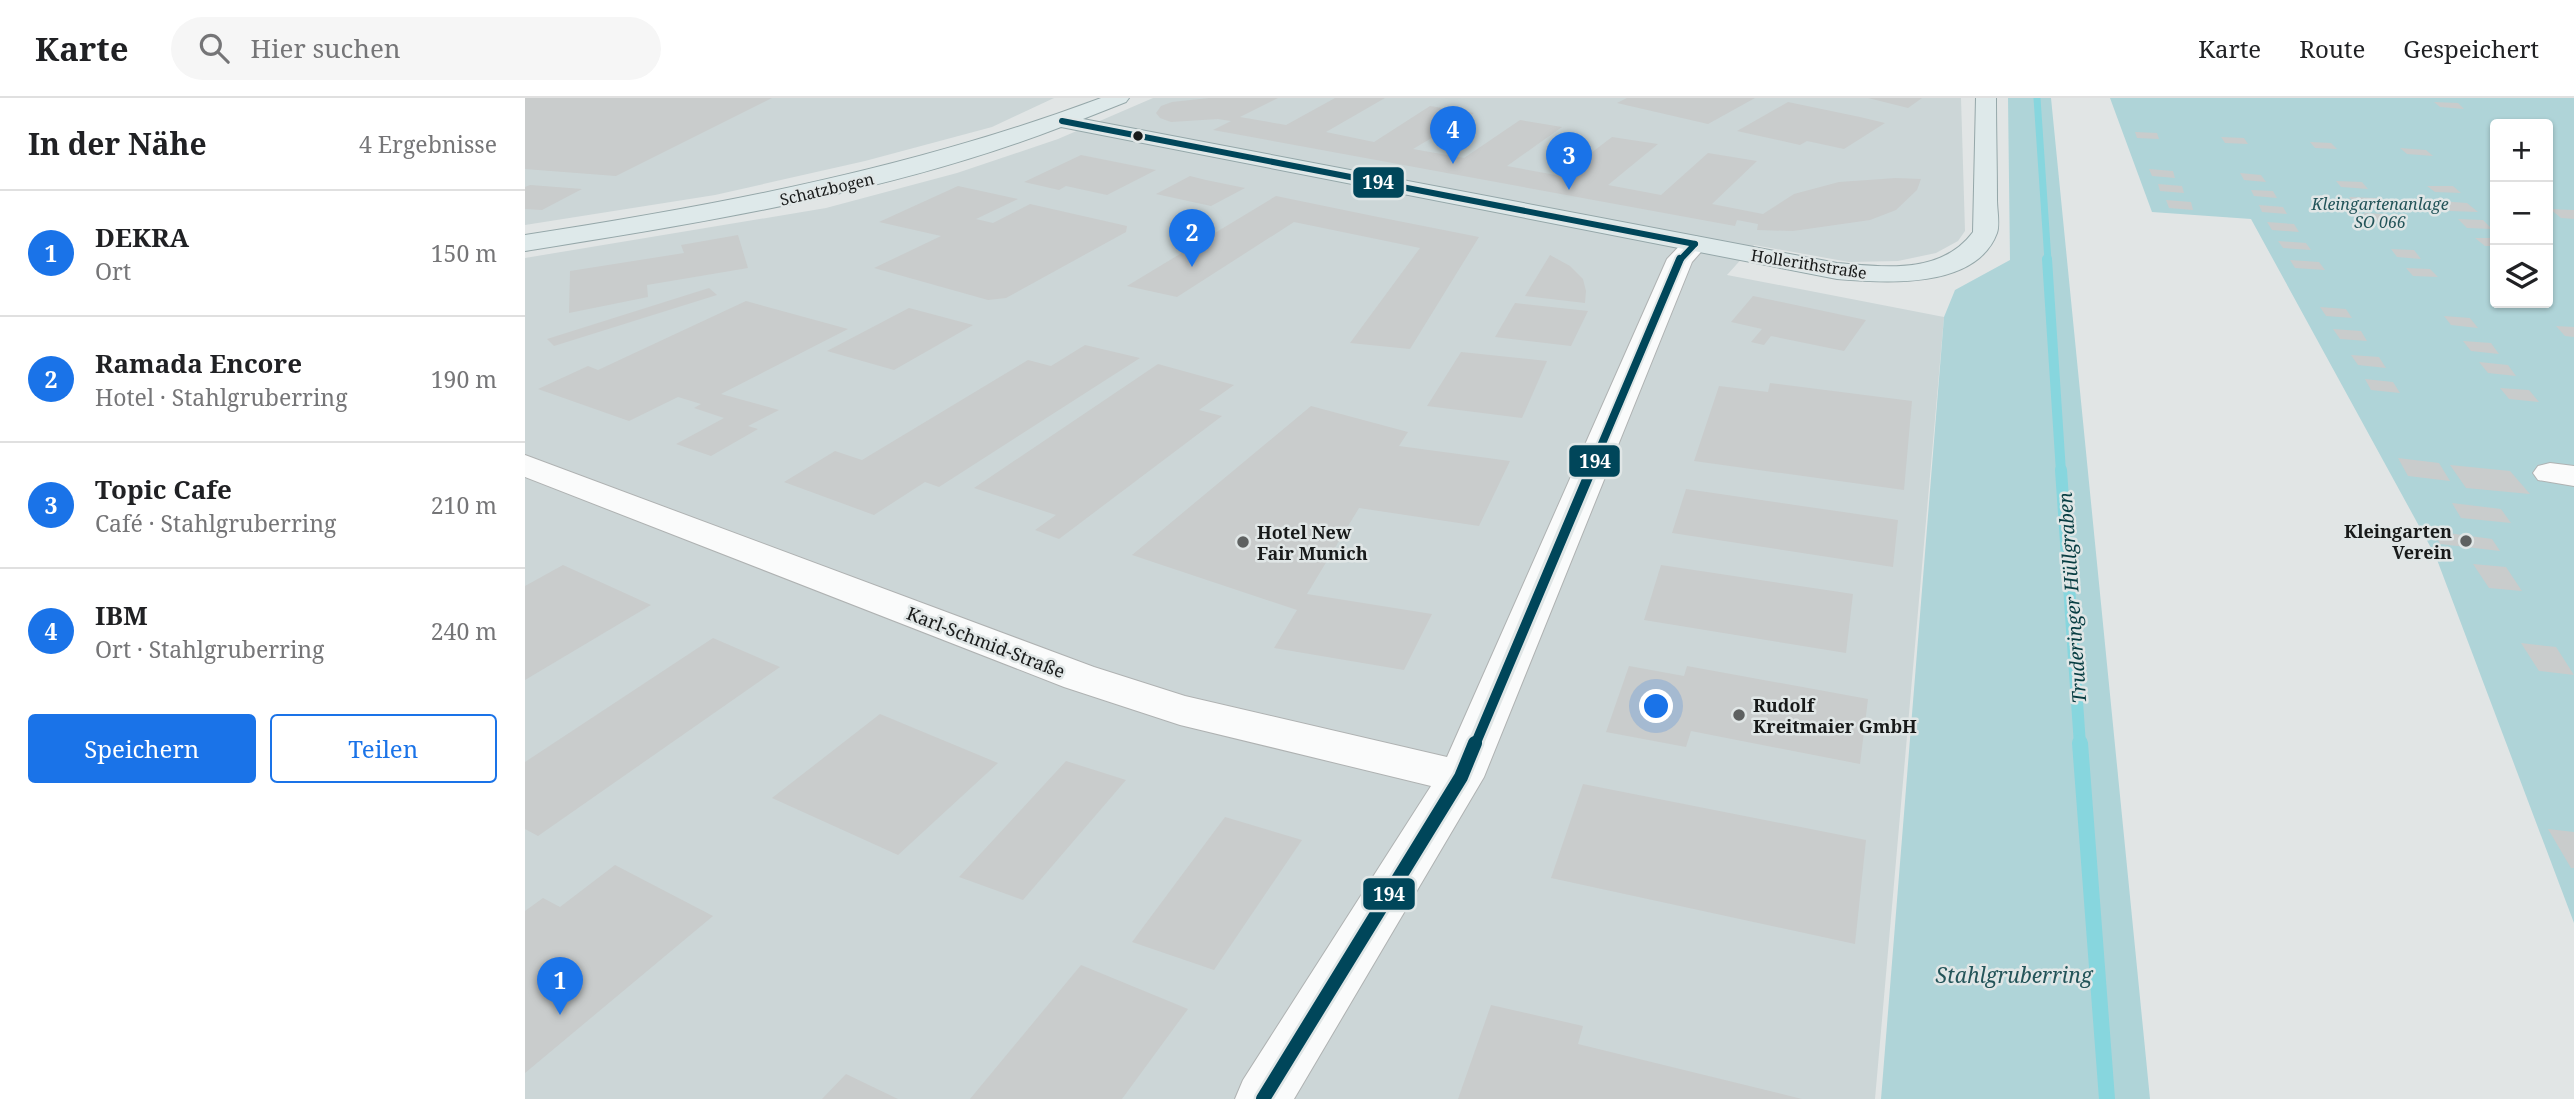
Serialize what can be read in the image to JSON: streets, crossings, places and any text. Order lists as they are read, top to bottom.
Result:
{
  "streets": {
    "main road": ["Schatzbogen", "Hollerithstraße"],
    "street": ["Karl-Schmid-Straße"]
  },
  "water": ["Truderinger Hüllgraben"],
  "parks": ["Kleingartenanlage SO 066", "Stahlgruberring"],
  "places": ["Kleingarten Verein", "Hotel New Fair Munich", "Rudolf Kreitmaier GmbH"],
  "lines": ["transit line 194"],
  "page": {
    "header": "Karte",
    "search": "Hier suchen",
    "nav": ["Karte", "Route", "Gespeichert"],
    "heading": ["In der Nähe", "4 Ergebnisse"],
    "pins": [
      "4",
      "3",
      "2",
      "1"
    ],
    "map_buttons": ["+", "−"],
    "list": [
      {
        "mark": "1",
        "name": "DEKRA",
        "note": "Ort",
        "value": "150 m"
      },
      {
        "mark": "2",
        "name": "Ramada Encore",
        "note": "Hotel · Stahlgruberring",
        "value": "190 m"
      },
      {
        "mark": "3",
        "name": "Topic Cafe",
        "note": "Café · Stahlgruberring",
        "value": "210 m"
      },
      {
        "mark": "4",
        "name": "IBM",
        "note": "Ort · Stahlgruberring",
        "value": "240 m"
      }
    ],
    "buttons": ["Speichern", "Teilen"]
  }
}
